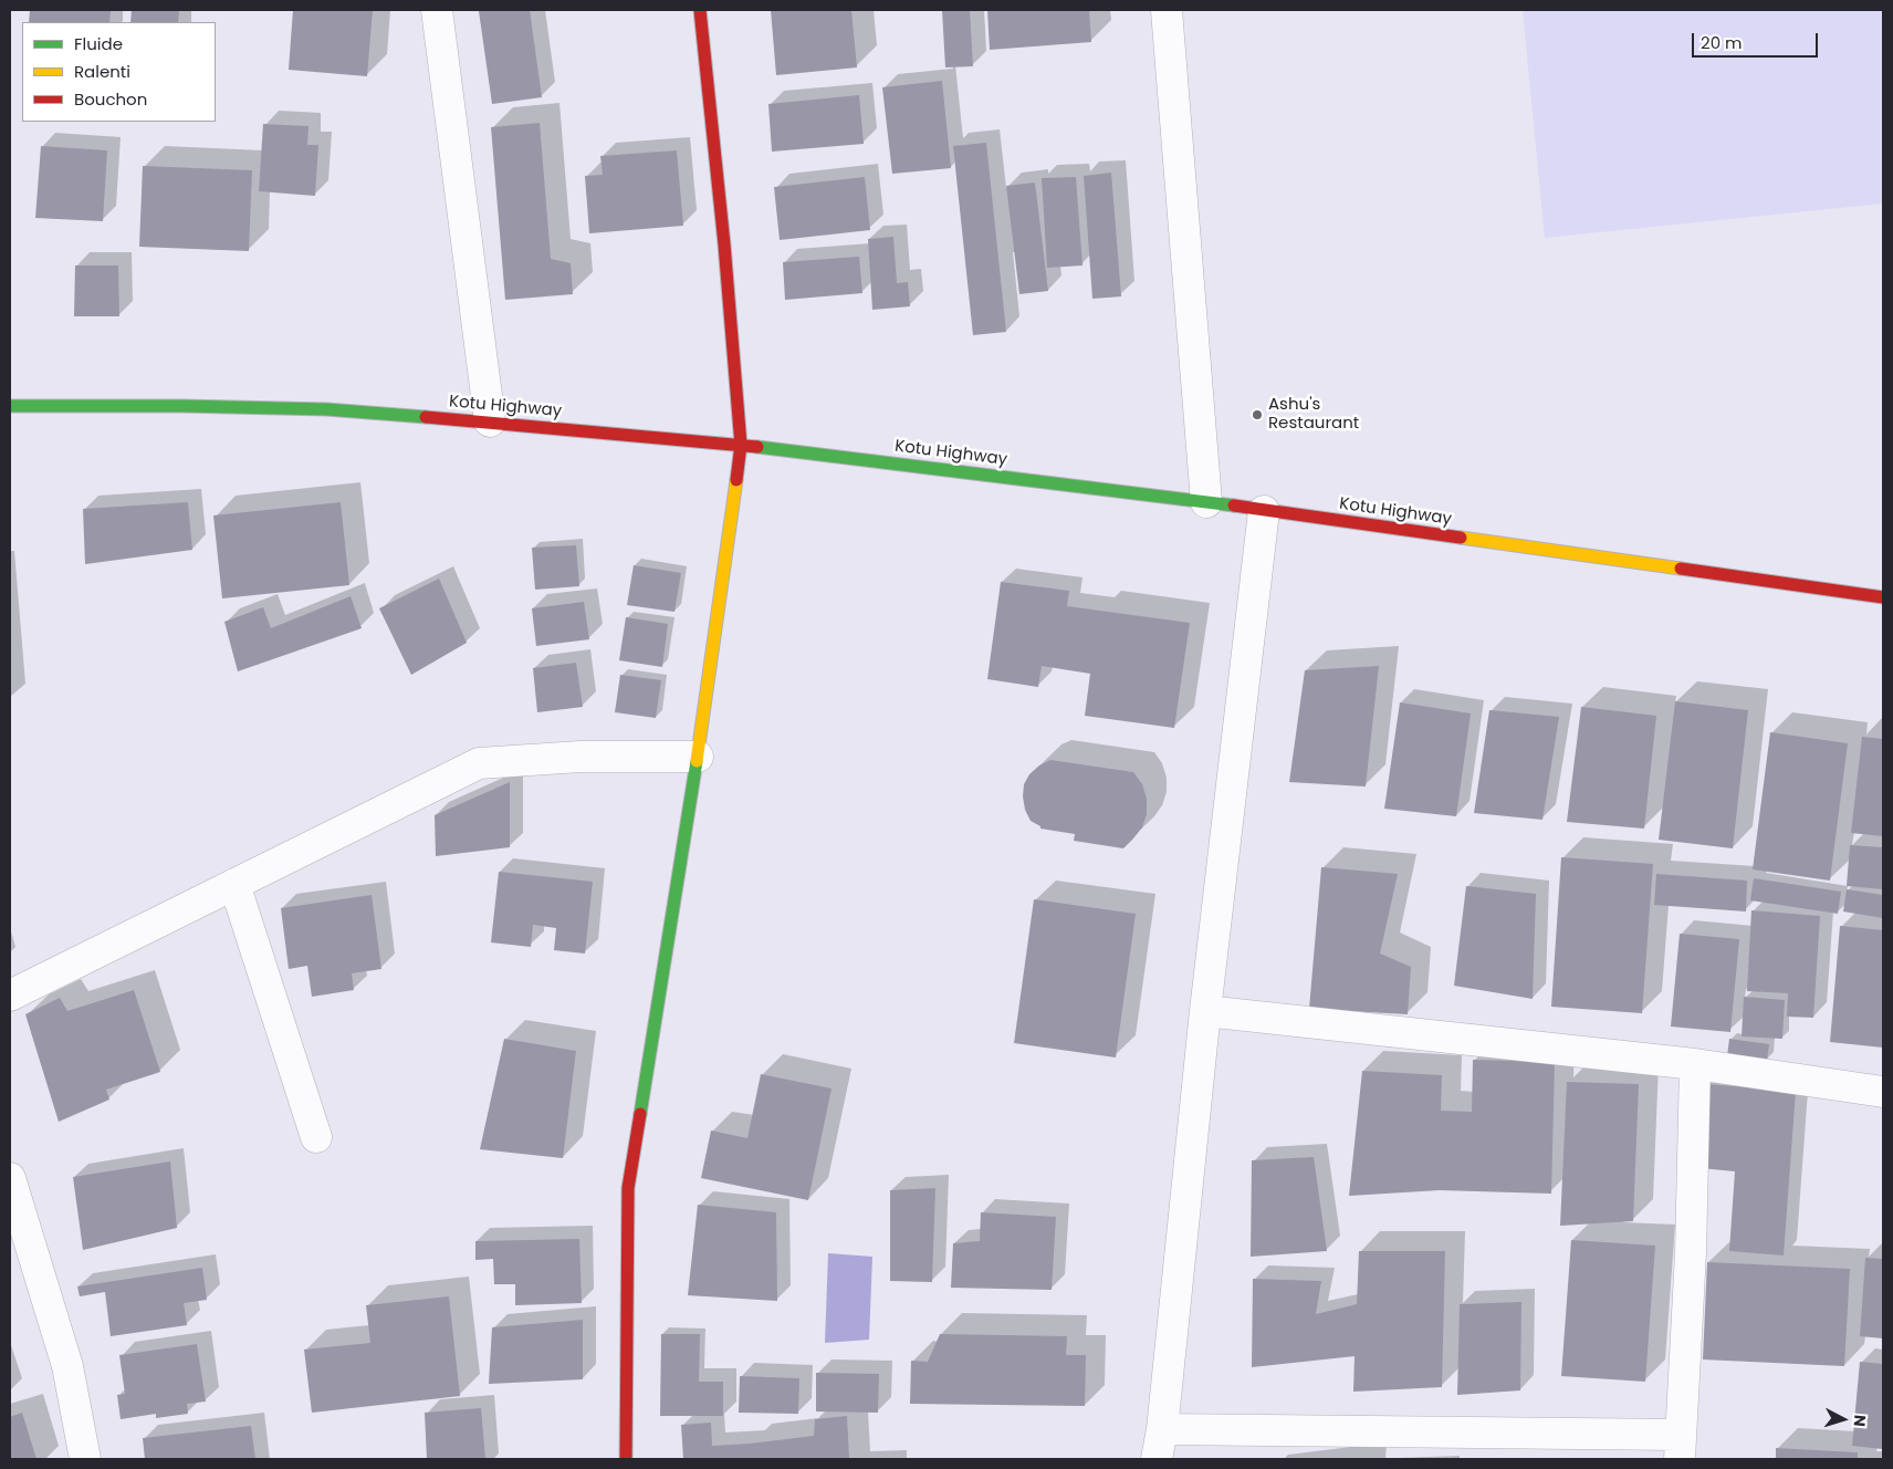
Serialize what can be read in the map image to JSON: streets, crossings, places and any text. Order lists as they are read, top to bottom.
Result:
{
  "streets": {
    "street": ["Kotu Highway"]
  },
  "places": ["Ashu's Restaurant"],
  "legend": ["Fluide", "Ralenti", "Bouchon"],
  "scale_bar": "20 m",
  "north": "right"
}
